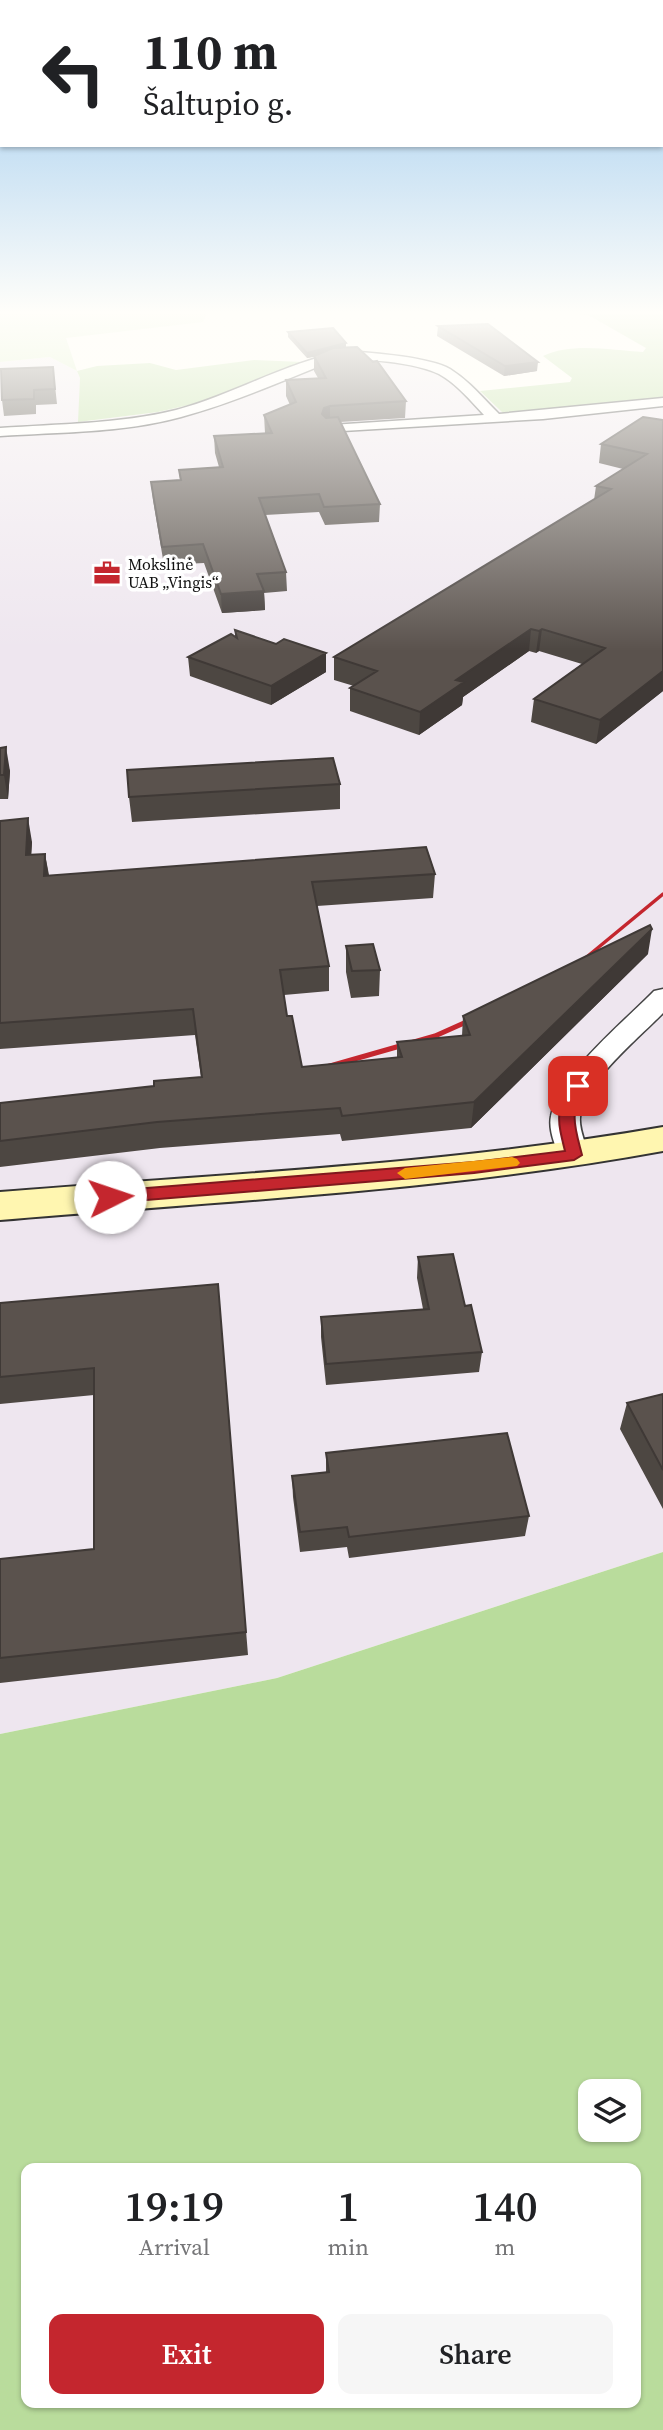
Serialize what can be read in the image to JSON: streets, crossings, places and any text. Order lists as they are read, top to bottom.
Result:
{
  "places": {
    "office": ["Mokslinė UAB „Vingis“"]
  },
  "page": {
    "turn": ["110 m", "Šaltupio g."],
    "eta": [
      "19:19",
      "Arrival",
      "1",
      "min",
      "140",
      "m"
    ],
    "buttons": ["Exit", "Share"]
  }
}
